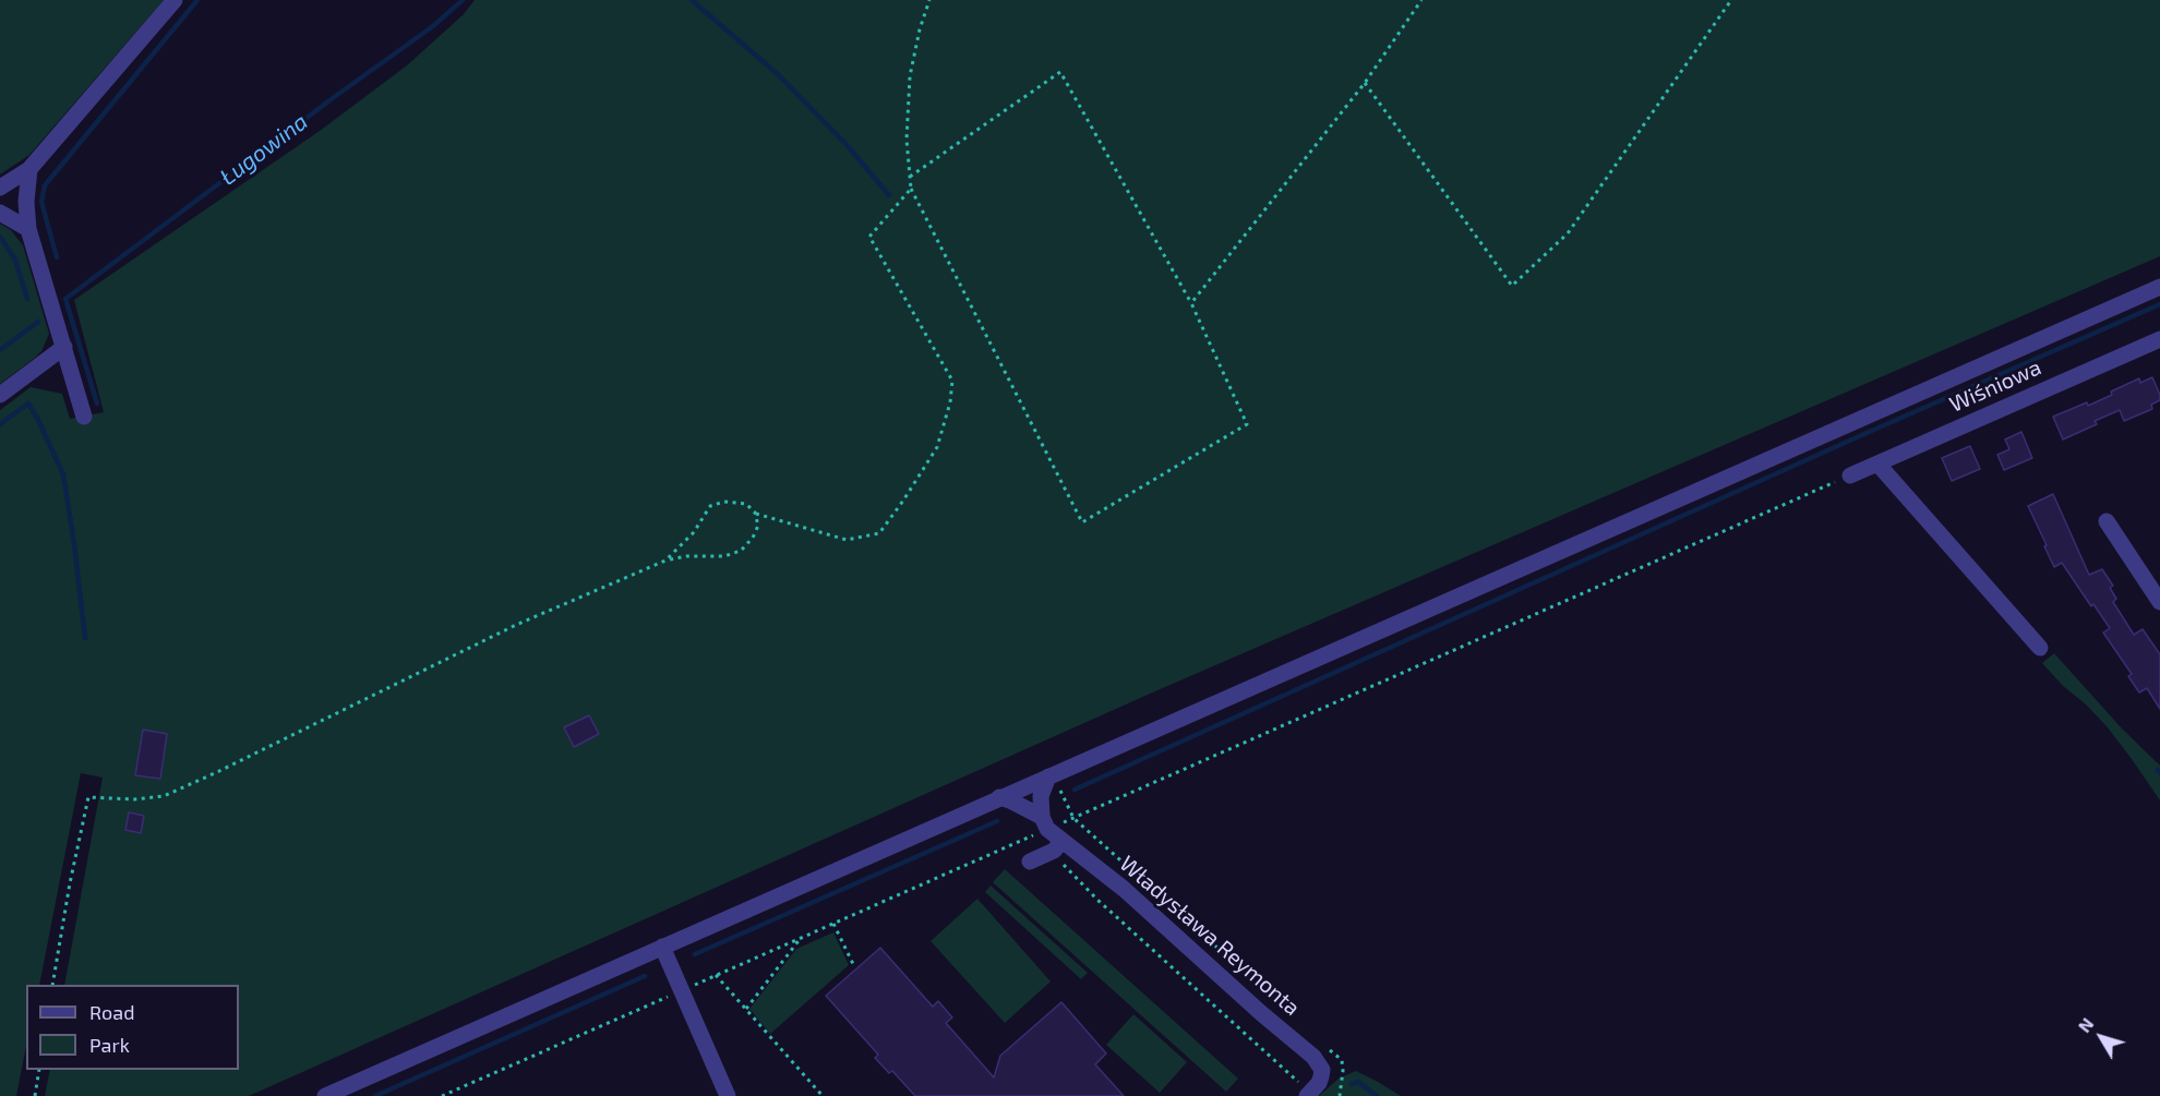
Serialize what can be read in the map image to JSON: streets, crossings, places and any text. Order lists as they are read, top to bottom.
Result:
{
  "streets": {
    "street": ["Wiśniowa", "Władysława Reymonta"]
  },
  "water": ["Ługowina"],
  "legend": ["Road", "Park"],
  "north": "top left"
}
